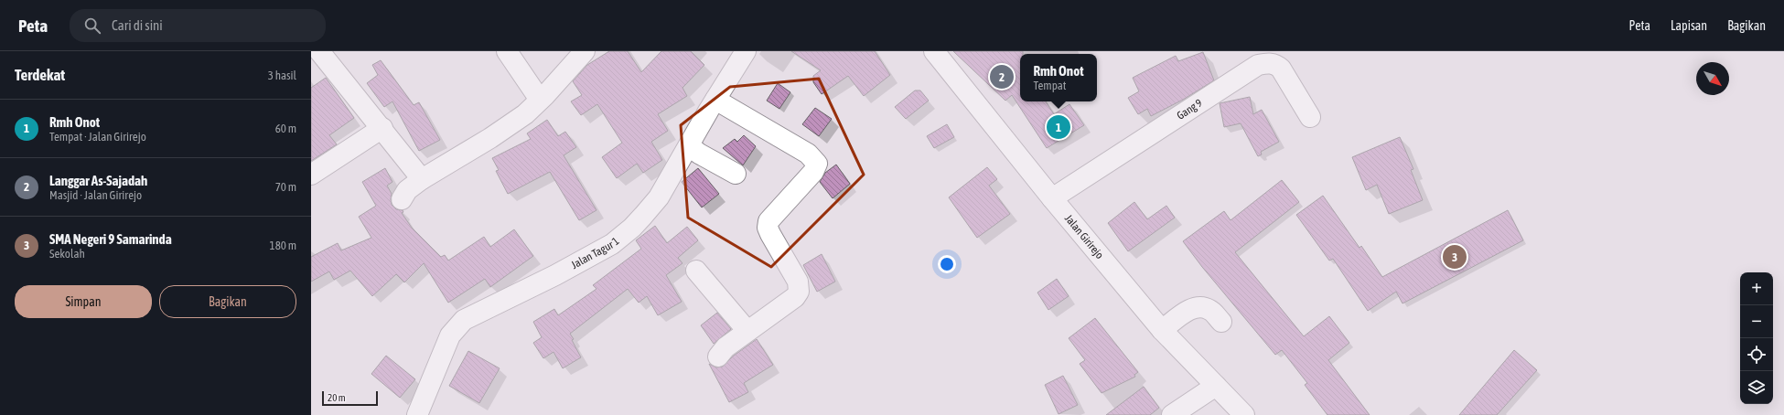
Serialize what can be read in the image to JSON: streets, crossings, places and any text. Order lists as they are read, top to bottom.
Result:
{
  "streets": {
    "street": ["Gang 9", "Jalan Girirejo", "Jalan Tagur 1"]
  },
  "crossings": [
    ["Gang 9", "Jalan Girirejo"]
  ],
  "scale_bar": "20 m",
  "north": "bottom right",
  "page": {
    "header": "Peta",
    "search": "Cari di sini",
    "nav": ["Peta", "Lapisan", "Bagikan"],
    "heading": ["Terdekat", "3 hasil"],
    "popup": ["Rmh Onot", "Tempat"],
    "pins": ["2", "1", "3"],
    "list": [
      {
        "mark": "1",
        "name": "Rmh Onot",
        "note": "Tempat · Jalan Girirejo",
        "value": "60 m"
      },
      {
        "mark": "2",
        "name": "Langgar As-Sajadah",
        "note": "Masjid · Jalan Girirejo",
        "value": "70 m"
      },
      {
        "mark": "3",
        "name": "SMA Negeri 9 Samarinda",
        "note": "Sekolah",
        "value": "180 m"
      }
    ],
    "map_buttons": ["+", "−"],
    "buttons": ["Simpan", "Bagikan"],
    "scale": "20 m"
  }
}
